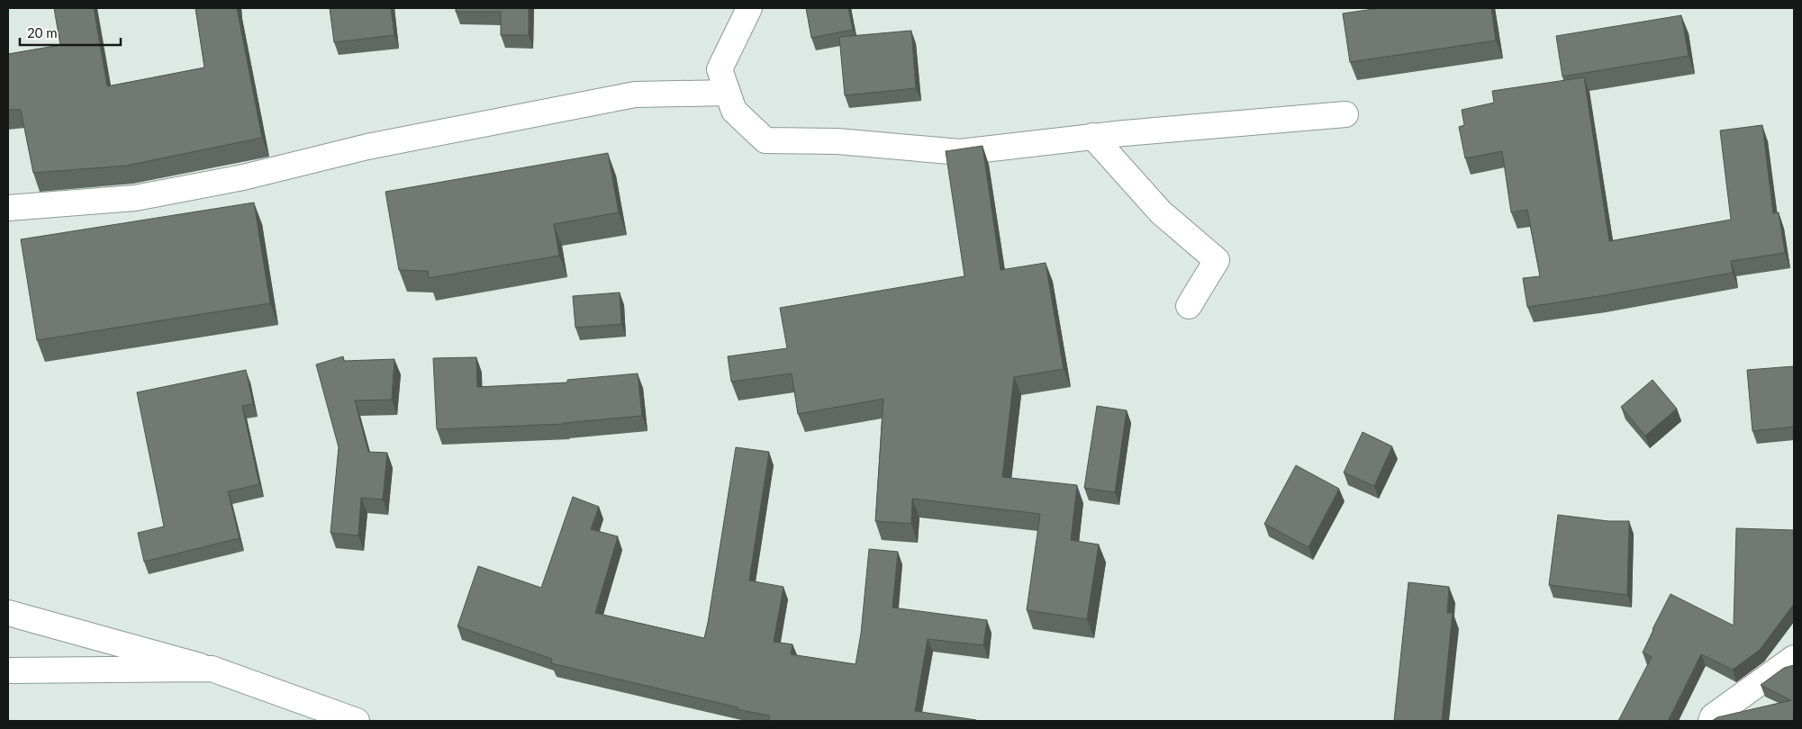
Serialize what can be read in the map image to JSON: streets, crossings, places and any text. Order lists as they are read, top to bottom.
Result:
{
  "scale_bar": "20 m"
}
